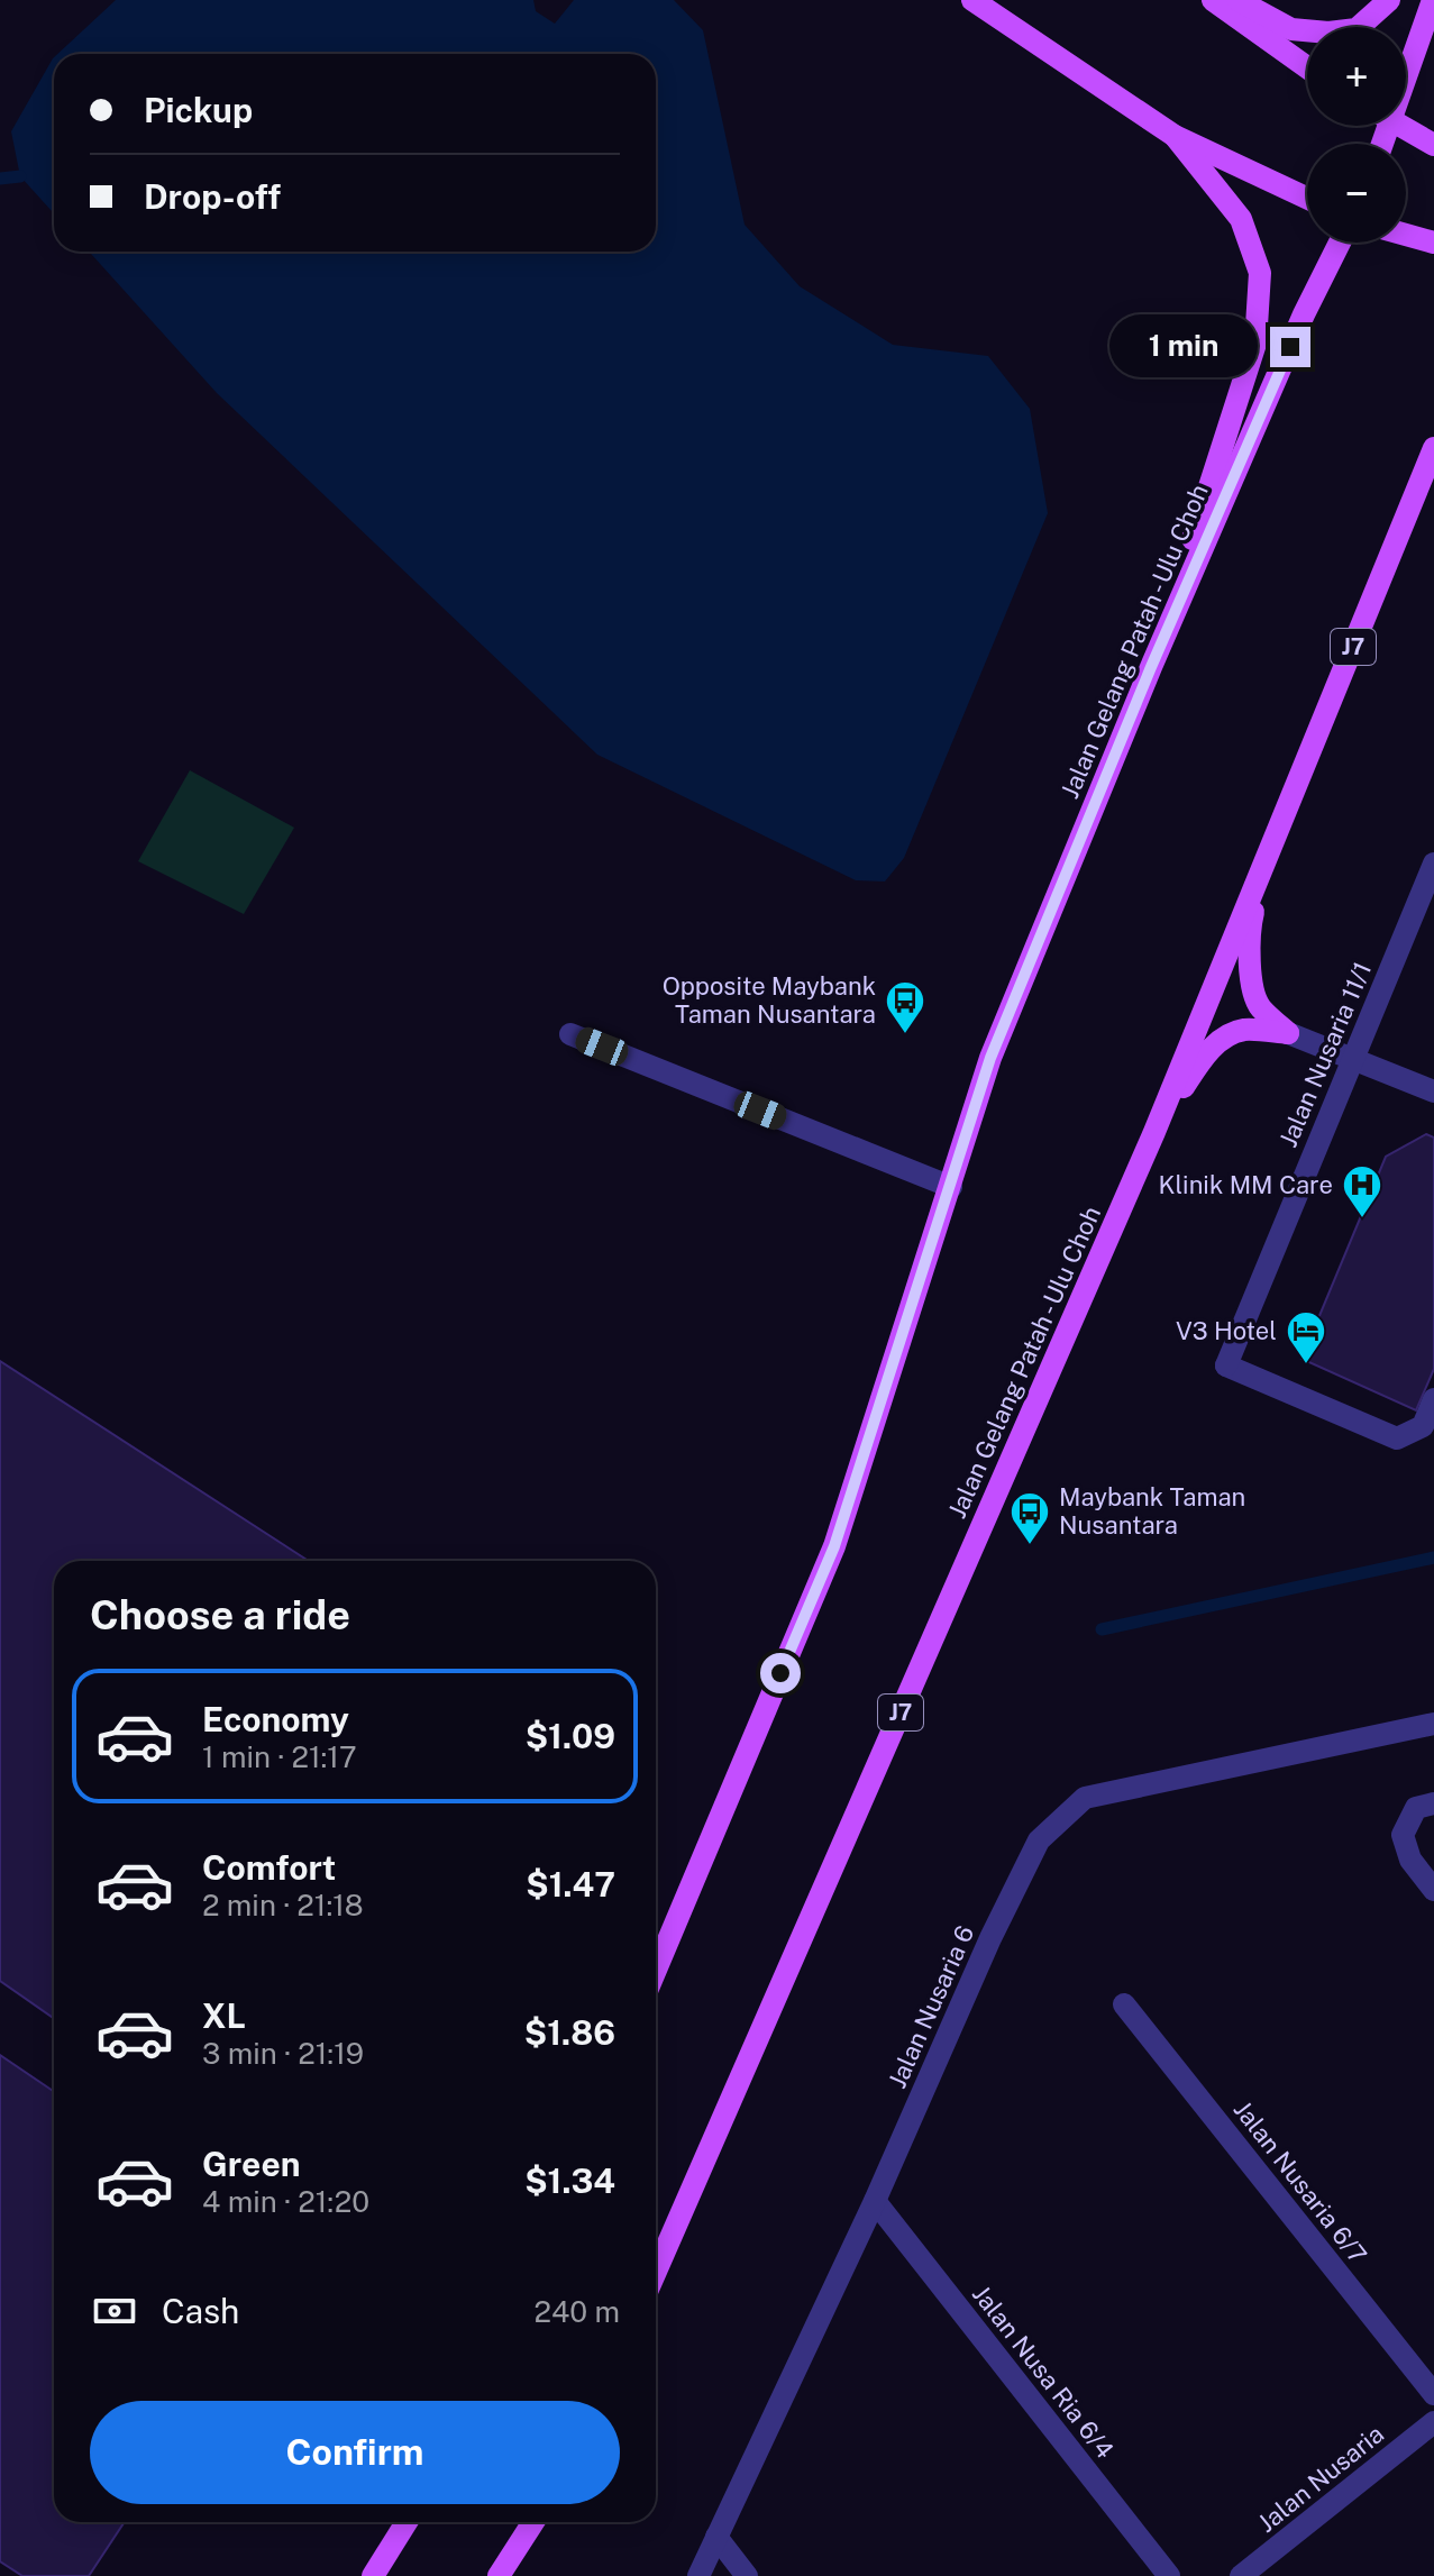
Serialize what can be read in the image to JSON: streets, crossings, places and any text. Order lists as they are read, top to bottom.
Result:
{
  "streets": {
    "main road": ["Jalan Gelang Patah - Ulu Choh", "J7"],
    "street": [
      "Jalan Nusaria 11/1",
      "Jalan Nusaria 6",
      "Jalan Nusaria 6/7",
      "Jalan Nusa Ria 6/4",
      "Jalan Nusaria"
    ]
  },
  "crossings": [
    ["Jalan Nusaria 6", "Jalan Nusa Ria 6/4"]
  ],
  "places": {
    "bus stop": ["Opposite Maybank Taman Nusantara", "Maybank Taman Nusantara"],
    "hospital": ["Klinik MM Care"],
    "hotel": ["V3 Hotel"]
  },
  "page": {
    "map_buttons": ["+", "−"],
    "banner": ["Pickup", "Drop-off"],
    "bubble": "1 min",
    "heading": "Choose a ride",
    "list": [
      {
        "name": "Economy",
        "note": "1 min · 21:17",
        "value": "$1.09"
      },
      {
        "name": "Comfort",
        "note": "2 min · 21:18",
        "value": "$1.47"
      },
      {
        "name": "XL",
        "note": "3 min · 21:19",
        "value": "$1.86"
      },
      {
        "name": "Green",
        "note": "4 min · 21:20",
        "value": "$1.34"
      }
    ],
    "pay": ["Cash", "240 m"],
    "buttons": "Confirm"
  }
}
